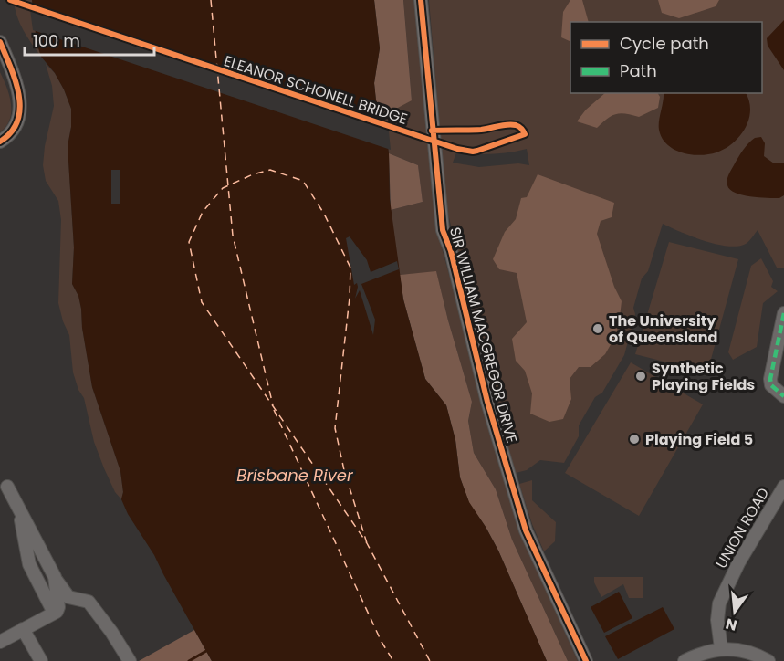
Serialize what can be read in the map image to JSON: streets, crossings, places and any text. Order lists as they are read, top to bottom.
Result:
{
  "streets": {
    "street": ["SIR WILLIAM MACGREGOR DRIVE", "UNION ROAD"],
    "cycle path": ["ELEANOR SCHONELL BRIDGE"]
  },
  "water": ["Brisbane River"],
  "places": ["The University of Queensland", "Synthetic Playing Fields", "Playing Field 5"],
  "legend": ["Cycle path", "Path"],
  "scale_bar": "100 m",
  "north": "bottom"
}
